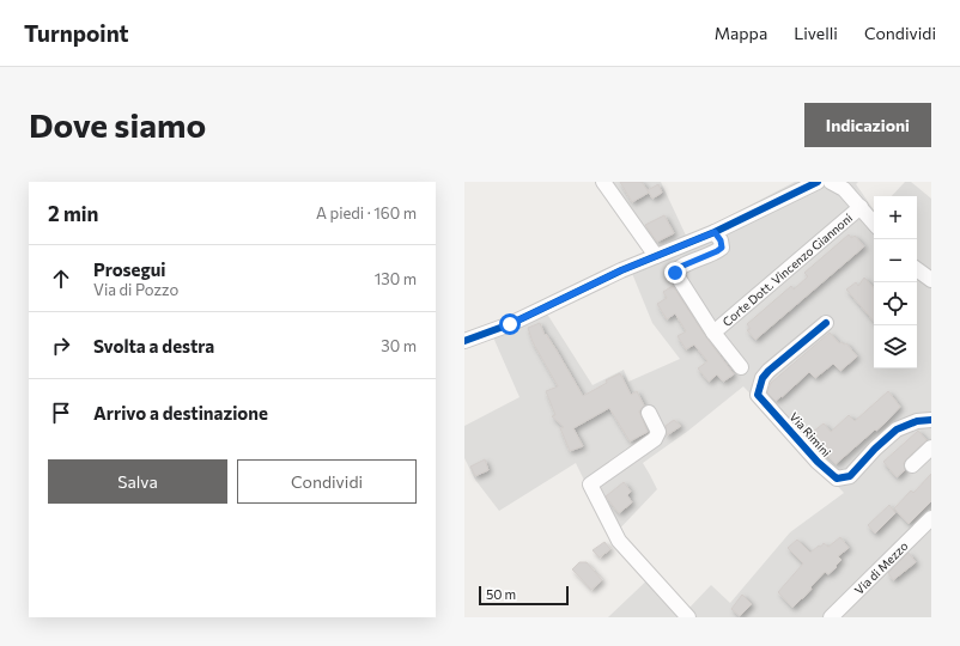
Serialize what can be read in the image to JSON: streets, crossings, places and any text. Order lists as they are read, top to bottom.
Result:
{
  "streets": {
    "street": ["Corte Dott. Vincenzo Giannoni", "Via Rimini", "Via di Mezzo"]
  },
  "scale_bar": "50 m",
  "page": {
    "header": "Turnpoint",
    "nav": ["Mappa", "Livelli", "Condividi"],
    "buttons": [
      "Indicazioni",
      ["Salva", "Condividi"]
    ],
    "title": "Dove siamo",
    "heading": ["2 min", "A piedi · 160 m"],
    "map_buttons": ["+", "−"],
    "list": [
      ["Prosegui", "Via di Pozzo", "130 m"],
      ["Svolta a destra", "30 m"],
      "Arrivo a destinazione"
    ],
    "scale": "50 m"
  }
}
